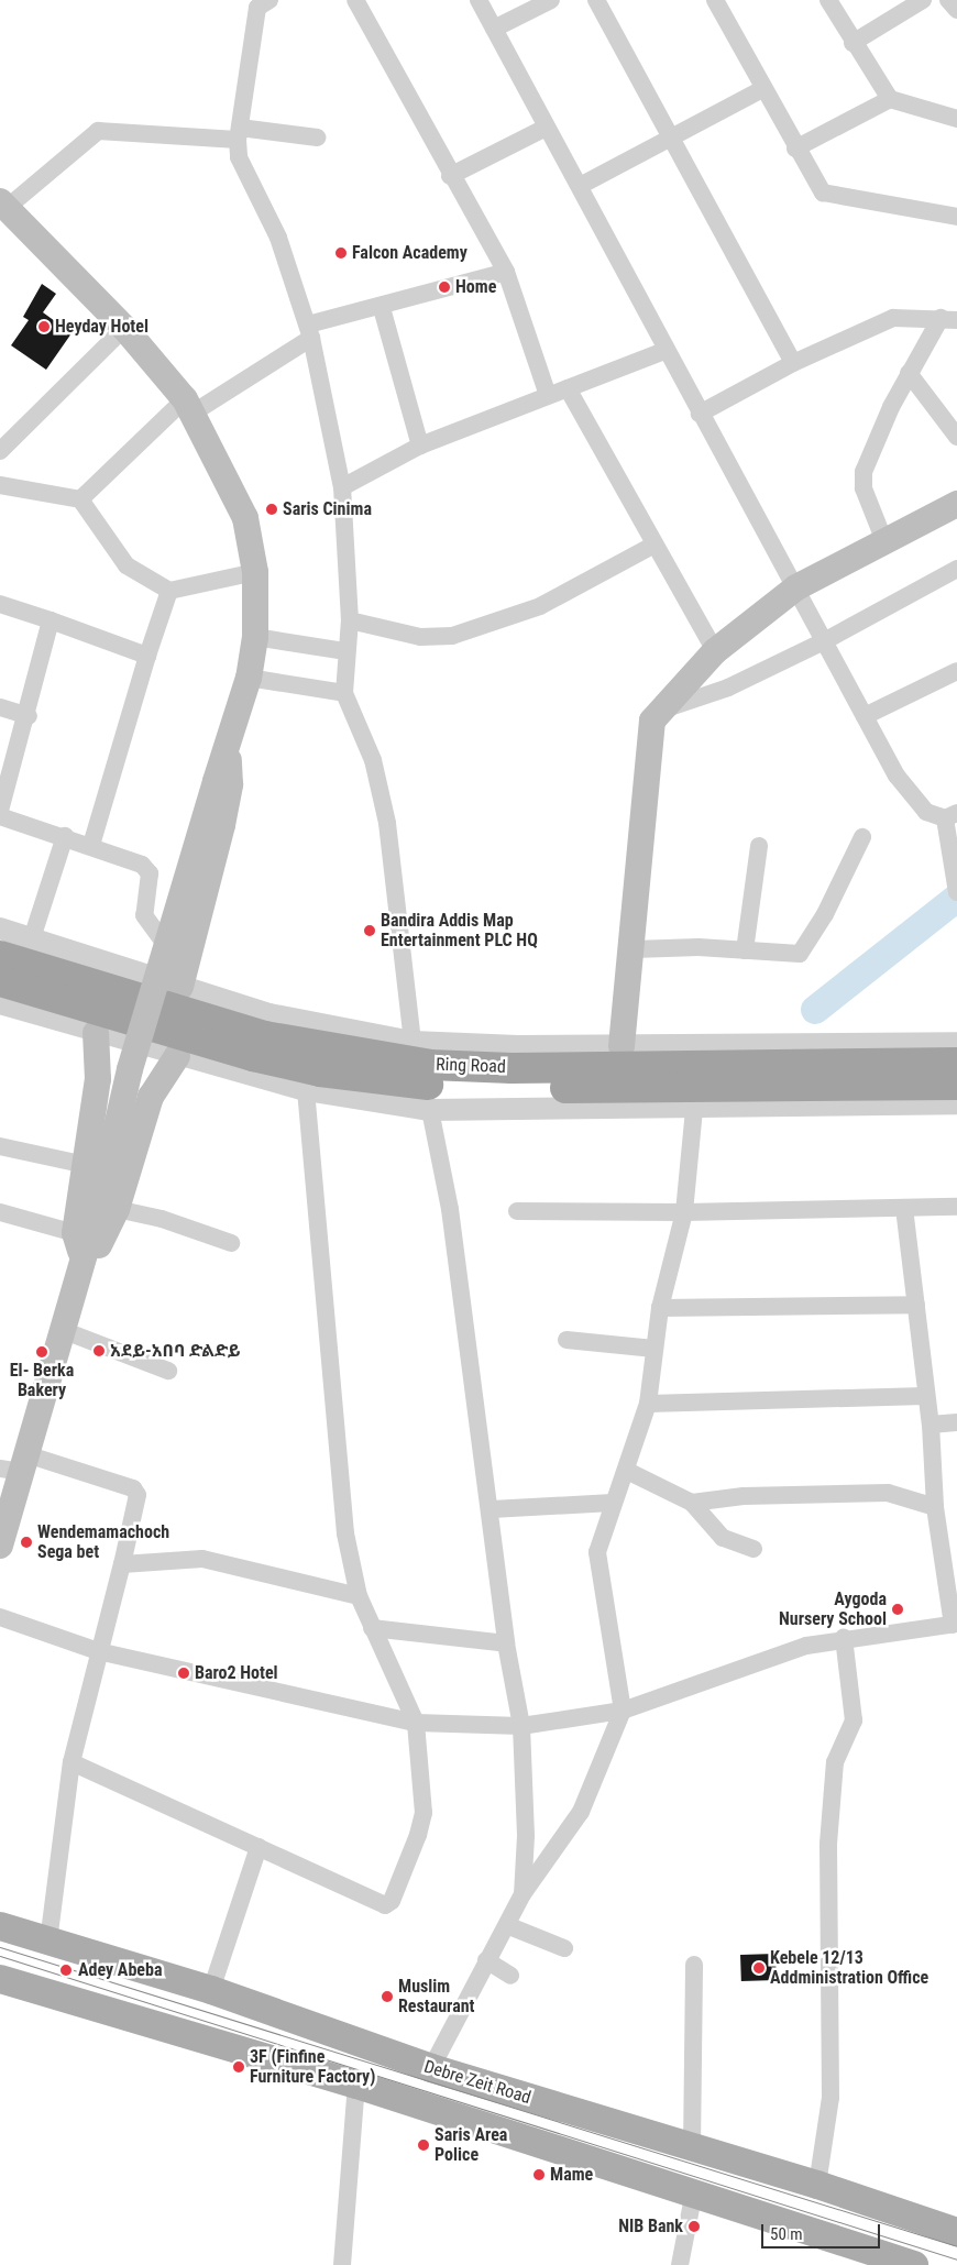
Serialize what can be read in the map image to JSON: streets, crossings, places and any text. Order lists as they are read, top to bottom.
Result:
{
  "streets": {
    "highway": ["Ring Road"],
    "main road": ["Debre Zeit Road"]
  },
  "places": [
    "Falcon Academy",
    "Home",
    "Heyday Hotel",
    "Saris Cinima",
    "Bandira Addis Map Entertainment PLC HQ",
    "አደይ-አበባ ድልድይ",
    "El- Berka Bakery",
    "Wendemamachoch Sega bet",
    "Aygoda Nursery School",
    "Baro2 Hotel",
    "Kebele 12/13 Addministration Office",
    "Adey Abeba",
    "Muslim Restaurant",
    "3F (Finfine Furniture Factory)",
    "Saris Area Police",
    "Mame",
    "NIB Bank"
  ],
  "scale_bar": "50 m"
}
